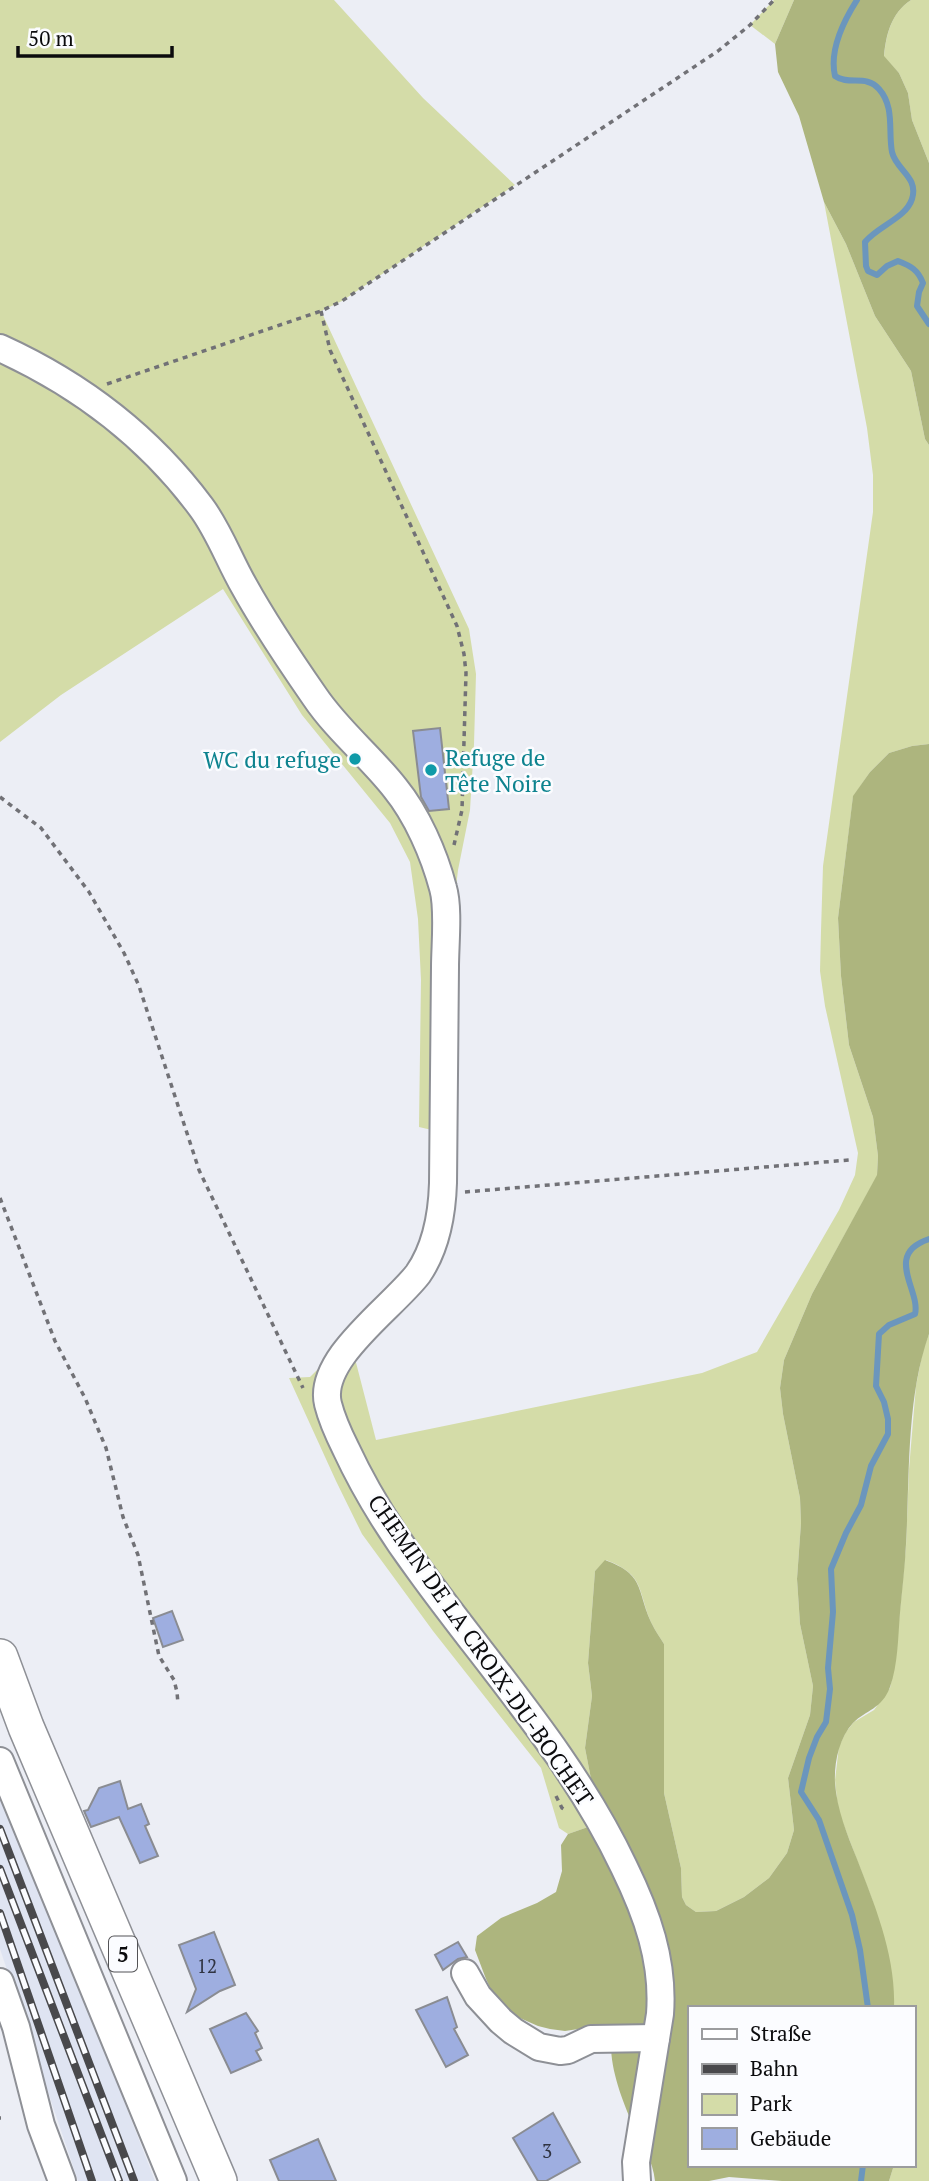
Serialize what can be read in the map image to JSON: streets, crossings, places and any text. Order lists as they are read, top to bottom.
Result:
{
  "streets": {
    "main road": ["5"],
    "street": ["CHEMIN DE LA CROIX-DU-BOCHET"]
  },
  "places": ["WC du refuge", "Refuge de Tête Noire"],
  "house_numbers": ["12", "3"],
  "legend": [
    "Straße",
    "Bahn",
    "Park",
    "Gebäude"
  ],
  "scale_bar": "50 m"
}
